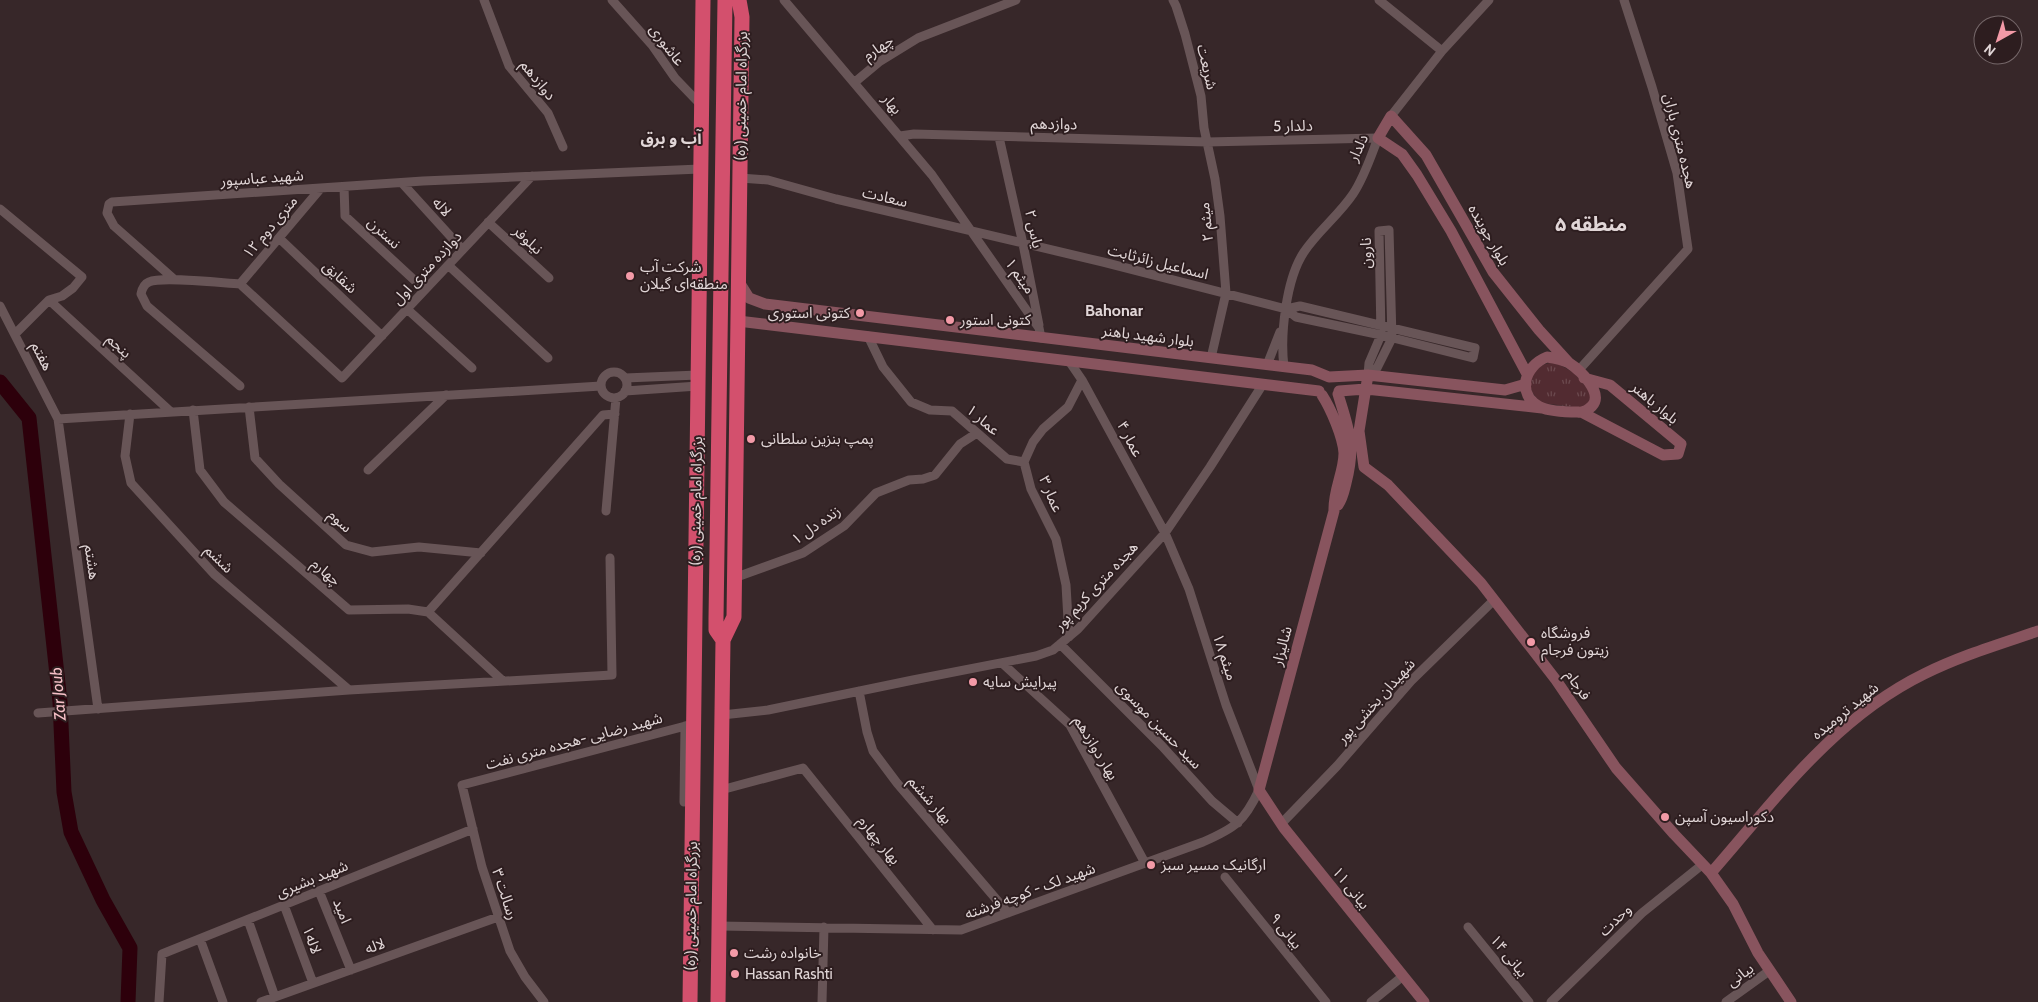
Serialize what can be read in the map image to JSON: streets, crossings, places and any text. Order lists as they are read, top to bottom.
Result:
{
  "streets": {
    "highway": ["بزرگراه امام خمینی (ره)"],
    "street": [
      "عاشوری",
      "چهارم",
      "شریعت",
      "دوازدهم",
      "بهار",
      "دلدار 5",
      "هجده متری باران",
      "دلدار",
      "شهید عباسپور",
      "سعادت",
      "لاله",
      "میثم ۲",
      "۱۲ متری دوم",
      "یاس ۲",
      "نسترن",
      "بلوار جوینده",
      "نیلوفر",
      "نارون",
      "اسماعیل زائرثابت",
      "دوازده متری اول",
      "میثم ۱",
      "شقایق",
      "بلوار شهید باهنر",
      "پنجم",
      "هفتم",
      "بلوار باهنر",
      "عمار ۱",
      "عمار ۴",
      "عمار ۳",
      "سوم",
      "زنده دل ۱",
      "ششم",
      "هشتم",
      "هجده متری کریم پور",
      "شالیزار",
      "میثم ۱۸",
      "فرجام",
      "شهیدان بخشی پور",
      "شهید ترومیده",
      "سید حسین موسوی",
      "شهید رضایی -هجده متری نفت",
      "بهار دوازدهم",
      "بهار ششم",
      "بهار چهارم",
      "شهید بشیری",
      "بیانی ۱۱",
      "شهید لک - کوچه فرشته",
      "رسالت ۳",
      "امید",
      "وحدت",
      "بیانی ۹",
      "لاله۱",
      "بیانی ۱۴",
      "بیانی"
    ]
  },
  "crossings": [
    ["عاشوری", "بزرگراه امام خمینی (ره)"],
    ["چهارم", "بهار"],
    ["شریعت", "دوازدهم"],
    ["شریعت", "دلدار 5"],
    ["شریعت", "میثم ۲"],
    ["دوازدهم", "بهار"],
    ["دوازدهم", "دلدار 5"],
    ["دوازدهم", "میثم ۲"],
    ["دوازدهم", "یاس ۲"],
    ["بزرگراه امام خمینی (ره)", "شهید عباسپور"],
    ["بزرگراه امام خمینی (ره)", "سعادت"],
    ["بزرگراه امام خمینی (ره)", "بلوار شهید باهنر"],
    ["بزرگراه امام خمینی (ره)", "زنده دل ۱"],
    ["بزرگراه امام خمینی (ره)", "هجده متری کریم پور"],
    ["بزرگراه امام خمینی (ره)", "شهید رضایی -هجده متری نفت"],
    ["بزرگراه امام خمینی (ره)", "بهار چهارم"],
    ["بزرگراه امام خمینی (ره)", "شهید لک - کوچه فرشته"],
    ["بهار", "سعادت"],
    ["بهار", "میثم ۱"],
    ["دلدار 5", "دلدار"],
    ["دلدار 5", "میثم ۲"],
    ["دلدار 5", "بلوار جوینده"],
    ["هجده متری باران", "بلوار جوینده"],
    ["هجده متری باران", "بلوار باهنر"],
    ["دلدار", "بلوار جوینده"],
    ["دلدار", "اسماعیل زائرثابت"],
    ["شهید عباسپور", "لاله"],
    ["شهید عباسپور", "۱۲ متری دوم"],
    ["شهید عباسپور", "نسترن"],
    ["شهید عباسپور", "دوازده متری اول"],
    ["سعادت", "یاس ۲"],
    ["سعادت", "اسماعیل زائرثابت"],
    ["سعادت", "میثم ۱"],
    ["لاله", "دوازده متری اول"],
    ["لاله", "رسالت ۳"],
    ["لاله", "امید"],
    ["لاله", "لاله۱"],
    ["میثم ۲", "اسماعیل زائرثابت"],
    ["میثم ۲", "بلوار شهید باهنر"],
    ["۱۲ متری دوم", "دوازده متری اول"],
    ["۱۲ متری دوم", "شقایق"],
    ["یاس ۲", "اسماعیل زائرثابت"],
    ["یاس ۲", "میثم ۱"],
    ["یاس ۲", "بلوار شهید باهنر"],
    ["نسترن", "دوازده متری اول"],
    ["بلوار جوینده", "بلوار باهنر"],
    ["نیلوفر", "دوازده متری اول"],
    ["نارون", "اسماعیل زائرثابت"],
    ["دوازده متری اول", "شقایق"],
    ["میثم ۱", "بلوار شهید باهنر"],
    ["بلوار شهید باهنر", "شالیزار"],
    ["هفتم", "هشتم"],
    ["عمار ۱", "عمار ۳"],
    ["عمار ۱", "زنده دل ۱"],
    ["عمار ۴", "عمار ۳"],
    ["عمار ۴", "هجده متری کریم پور"],
    ["عمار ۴", "میثم ۱۸"],
    ["عمار ۳", "هجده متری کریم پور"],
    ["هجده متری کریم پور", "میثم ۱۸"],
    ["هجده متری کریم پور", "سید حسین موسوی"],
    ["هجده متری کریم پور", "بهار دوازدهم"],
    ["هجده متری کریم پور", "بهار ششم"],
    ["شالیزار", "میثم ۱۸"],
    ["شالیزار", "بیانی ۱۱"],
    ["شالیزار", "شهید لک - کوچه فرشته"],
    ["میثم ۱۸", "بیانی ۱۱"],
    ["میثم ۱۸", "شهید لک - کوچه فرشته"],
    ["فرجام", "شهیدان بخشی پور"],
    ["فرجام", "شهید ترومیده"],
    ["فرجام", "وحدت"],
    ["فرجام", "بیانی"],
    ["شهیدان بخشی پور", "بیانی ۱۱"],
    ["سید حسین موسوی", "شهید لک - کوچه فرشته"],
    ["شهید رضایی -هجده متری نفت", "رسالت ۳"],
    ["بهار دوازدهم", "شهید لک - کوچه فرشته"],
    ["بهار ششم", "شهید لک - کوچه فرشته"],
    ["بهار چهارم", "شهید لک - کوچه فرشته"],
    ["شهید بشیری", "رسالت ۳"],
    ["شهید بشیری", "امید"],
    ["شهید بشیری", "لاله۱"],
    ["بیانی ۱۱", "شهید لک - کوچه فرشته"]
  ],
  "districts": ["آب و برق", "منطقه ۵", "Bahonar"],
  "water": ["Zar Joub"],
  "places": [
    "شرکت آب منطقه‌ای گیلان",
    "کتونی استوری",
    "کتونی استور",
    "پمپ بنزین سلطانی",
    "فروشگاه زیتون فرجام",
    "پیرایش سایه",
    "دکوراسیون آسپن",
    "ارگانیک مسیر سبز",
    "خانواده رشت",
    "Hassan Rashti"
  ],
  "north": "bottom left"
}
